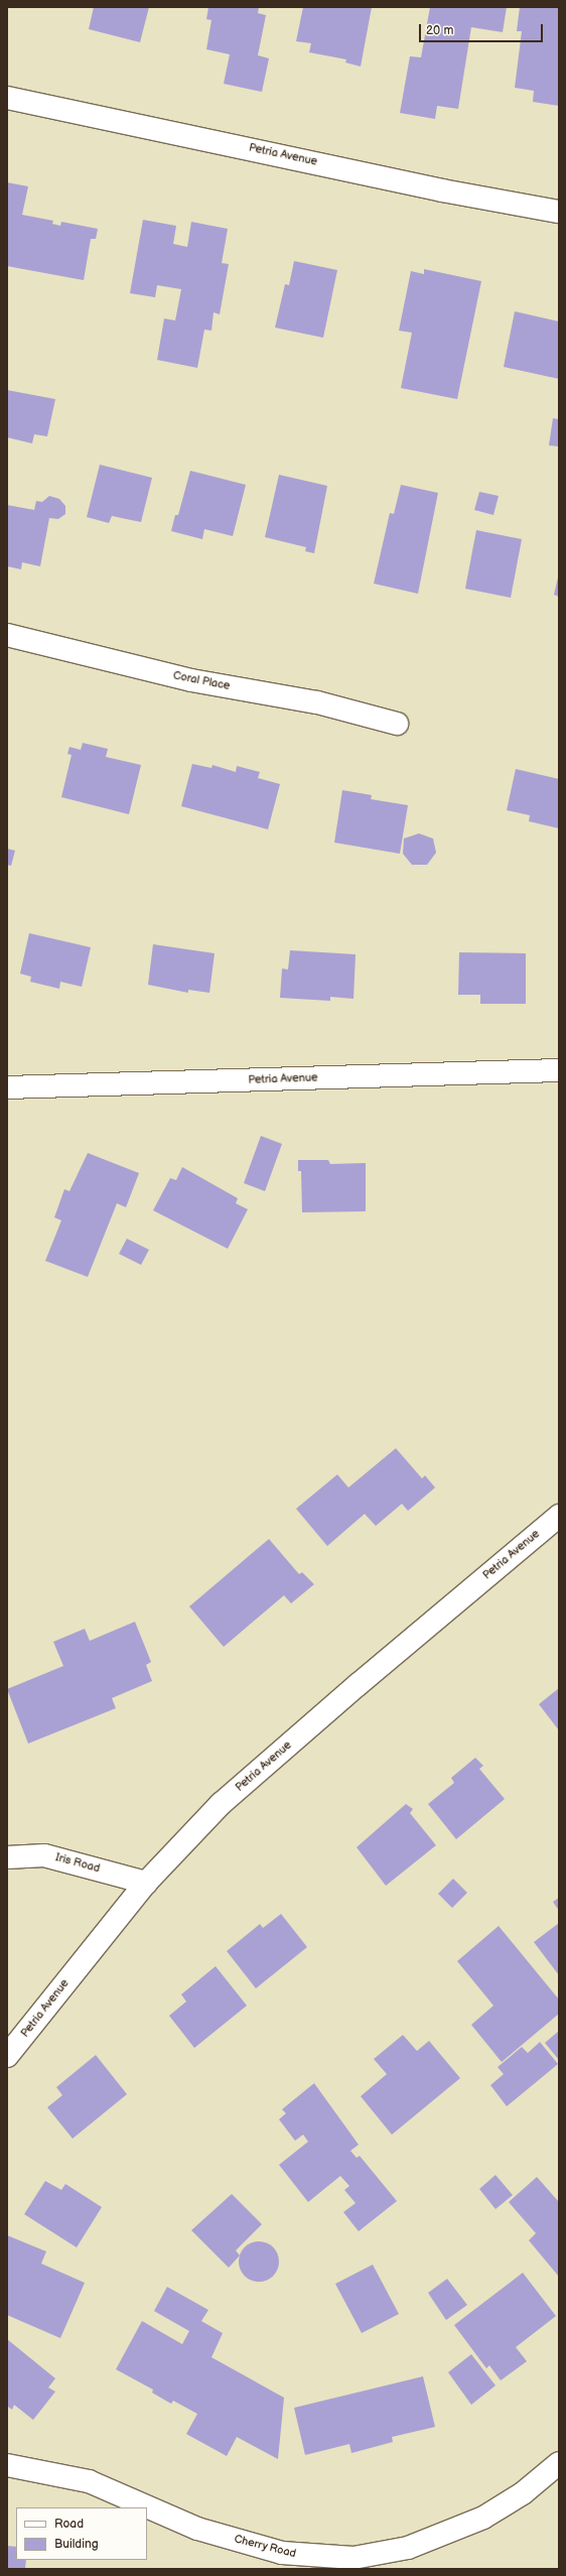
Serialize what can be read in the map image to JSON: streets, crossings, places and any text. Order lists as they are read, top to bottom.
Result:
{
  "streets": {
    "street": [
      "Petria Avenue",
      "Coral Place",
      "Iris Road",
      "Cherry Road"
    ]
  },
  "crossings": [
    ["Petria Avenue", "Iris Road"]
  ],
  "legend": ["Road", "Building"],
  "scale_bar": "20 m"
}
